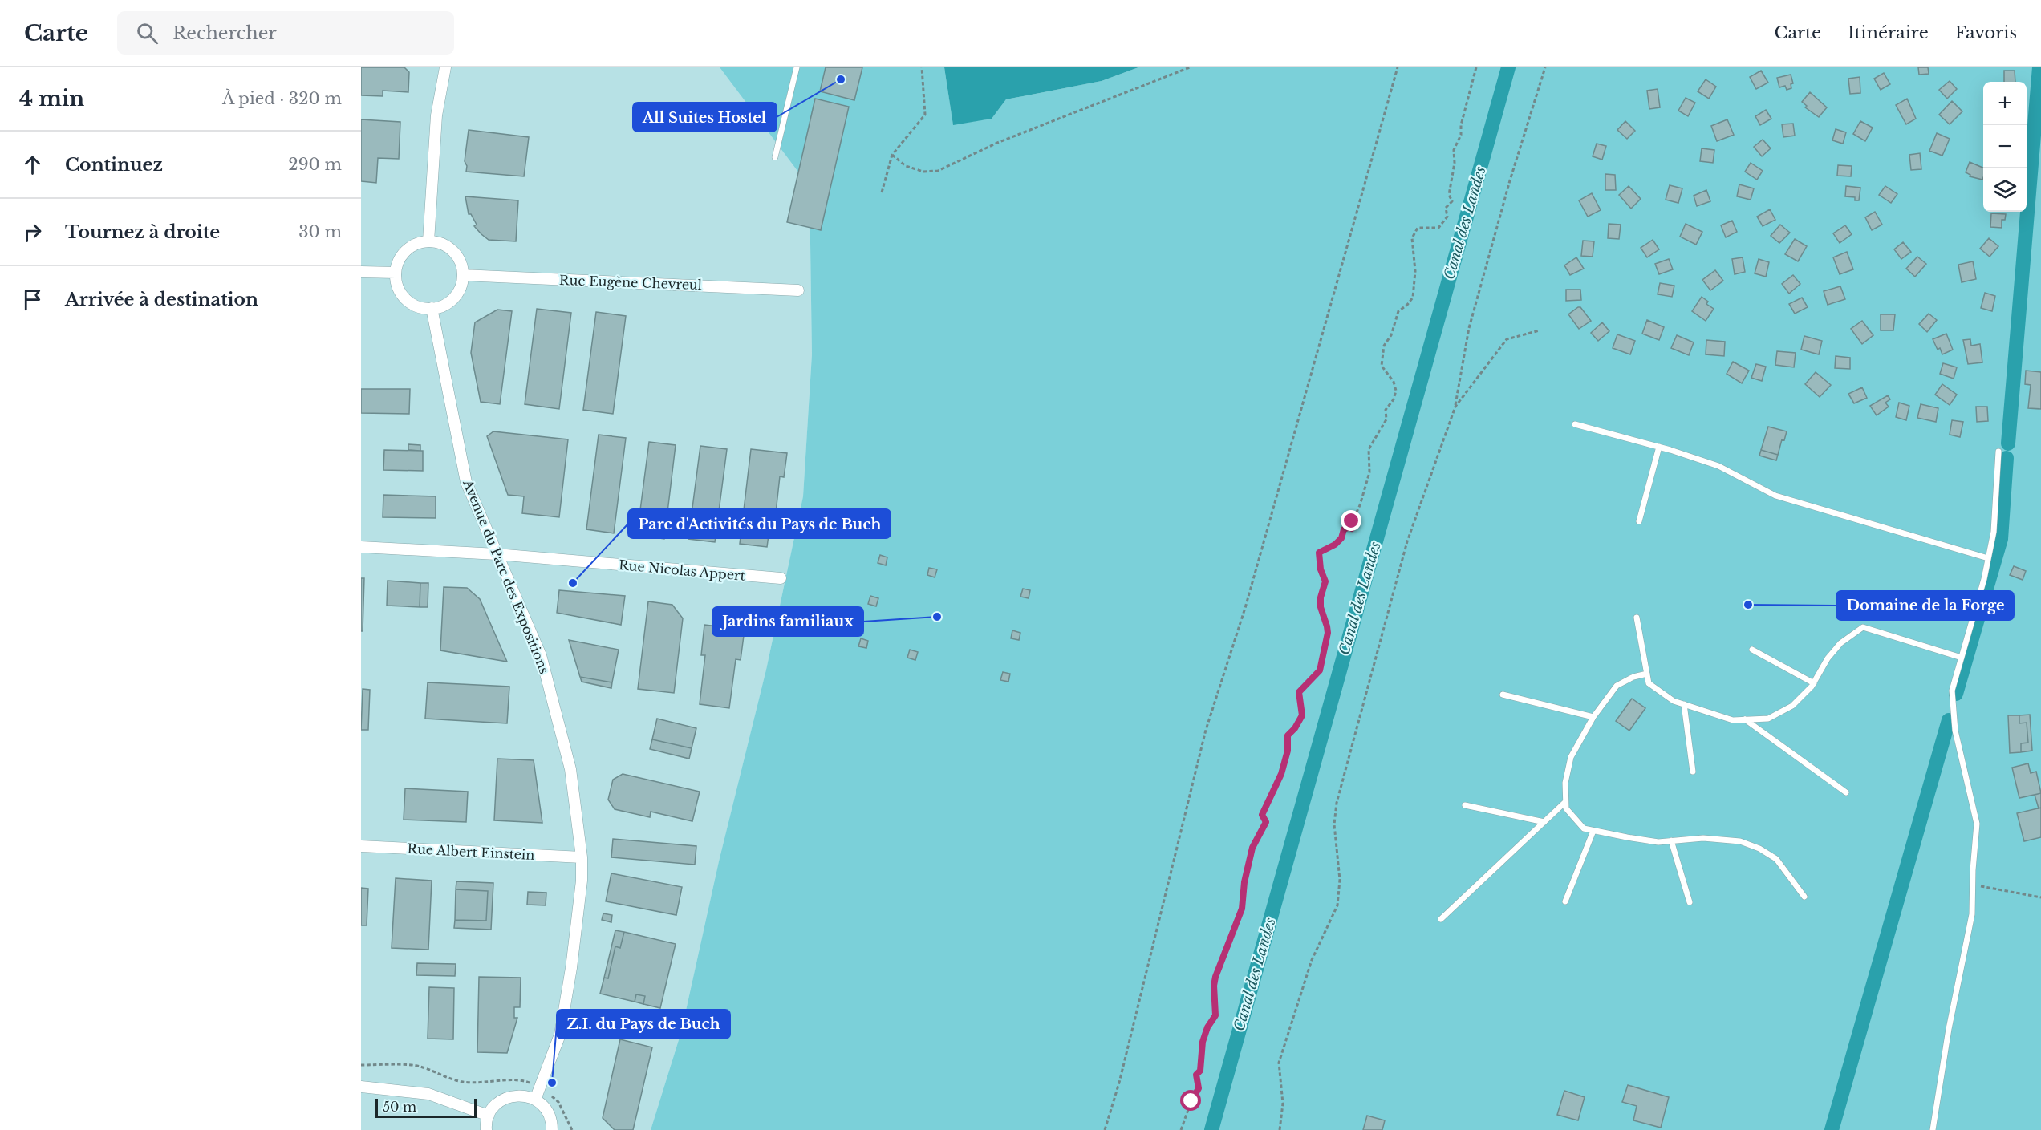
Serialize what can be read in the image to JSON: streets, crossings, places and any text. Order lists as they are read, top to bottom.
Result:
{
  "streets": {
    "street": [
      "Rue Eugène Chevreul",
      "Rue Nicolas Appert",
      "Avenue du Parc des Expositions",
      "Rue Albert Einstein"
    ]
  },
  "crossings": [
    ["Rue Eugène Chevreul", "Avenue du Parc des Expositions"],
    ["Rue Nicolas Appert", "Avenue du Parc des Expositions"],
    ["Avenue du Parc des Expositions", "Rue Albert Einstein"]
  ],
  "water": ["Canal des Landes"],
  "places": [
    "All Suites Hostel",
    "Parc d'Activités du Pays de Buch",
    "Domaine de la Forge",
    "Jardins familiaux",
    "Z.I. du Pays de Buch"
  ],
  "scale_bar": "50 m",
  "page": {
    "header": "Carte",
    "search": "Rechercher",
    "nav": ["Carte", "Itinéraire", "Favoris"],
    "heading": ["4 min", "À pied · 320 m"],
    "map_buttons": ["+", "−"],
    "list": [
      ["Continuez", "290 m"],
      ["Tournez à droite", "30 m"],
      "Arrivée à destination"
    ],
    "scale": "50 m"
  }
}
